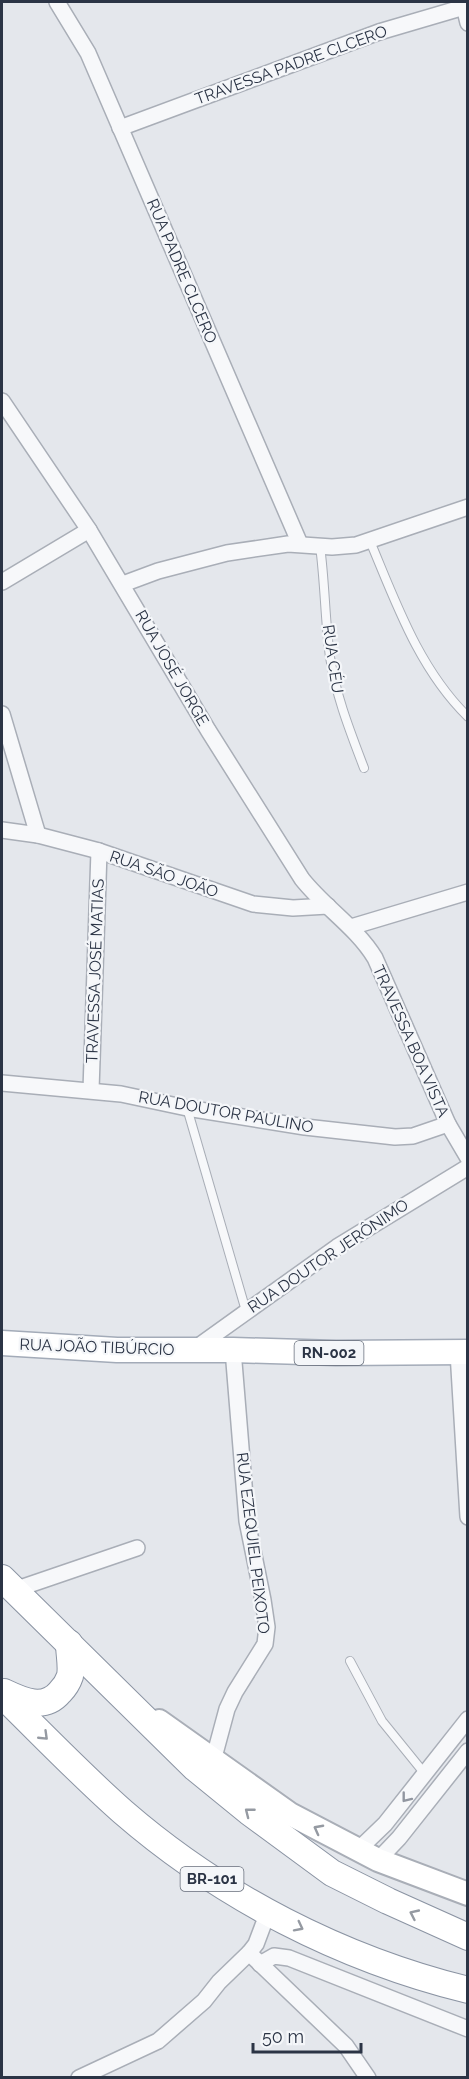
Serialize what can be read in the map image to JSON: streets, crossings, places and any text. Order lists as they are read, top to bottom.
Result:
{
  "streets": {
    "highway": ["BR-101"],
    "main road": ["RUA JOÃO TIBÚRCIO", "RN-002"],
    "street": [
      "TRAVESSA PADRE CLCERO",
      "RUA PADRE CLCERO",
      "RUA JOSÉ JORGE",
      "RUA SÃO JOÃO",
      "TRAVESSA JOSÉ MATIAS",
      "TRAVESSA BOA VISTA",
      "RUA DOUTOR PAULINO",
      "RUA DOUTOR JERÔNIMO",
      "RUA EZEQUIEL PEIXOTO"
    ],
    "lane": ["RUA CÉU"]
  },
  "crossings": [
    ["TRAVESSA PADRE CLCERO", "RUA PADRE CLCERO"],
    ["RUA JOSÉ JORGE", "RUA SÃO JOÃO"],
    ["RUA JOSÉ JORGE", "TRAVESSA BOA VISTA"],
    ["RUA SÃO JOÃO", "TRAVESSA JOSÉ MATIAS"],
    ["TRAVESSA JOSÉ MATIAS", "RUA DOUTOR PAULINO"],
    ["TRAVESSA BOA VISTA", "RUA DOUTOR PAULINO"],
    ["RUA DOUTOR JERÔNIMO", "RUA JOÃO TIBÚRCIO"],
    ["RUA DOUTOR JERÔNIMO", "RN-002"],
    ["RUA JOÃO TIBÚRCIO", "RN-002"],
    ["RN-002", "RUA EZEQUIEL PEIXOTO"]
  ],
  "scale_bar": "50 m"
}
